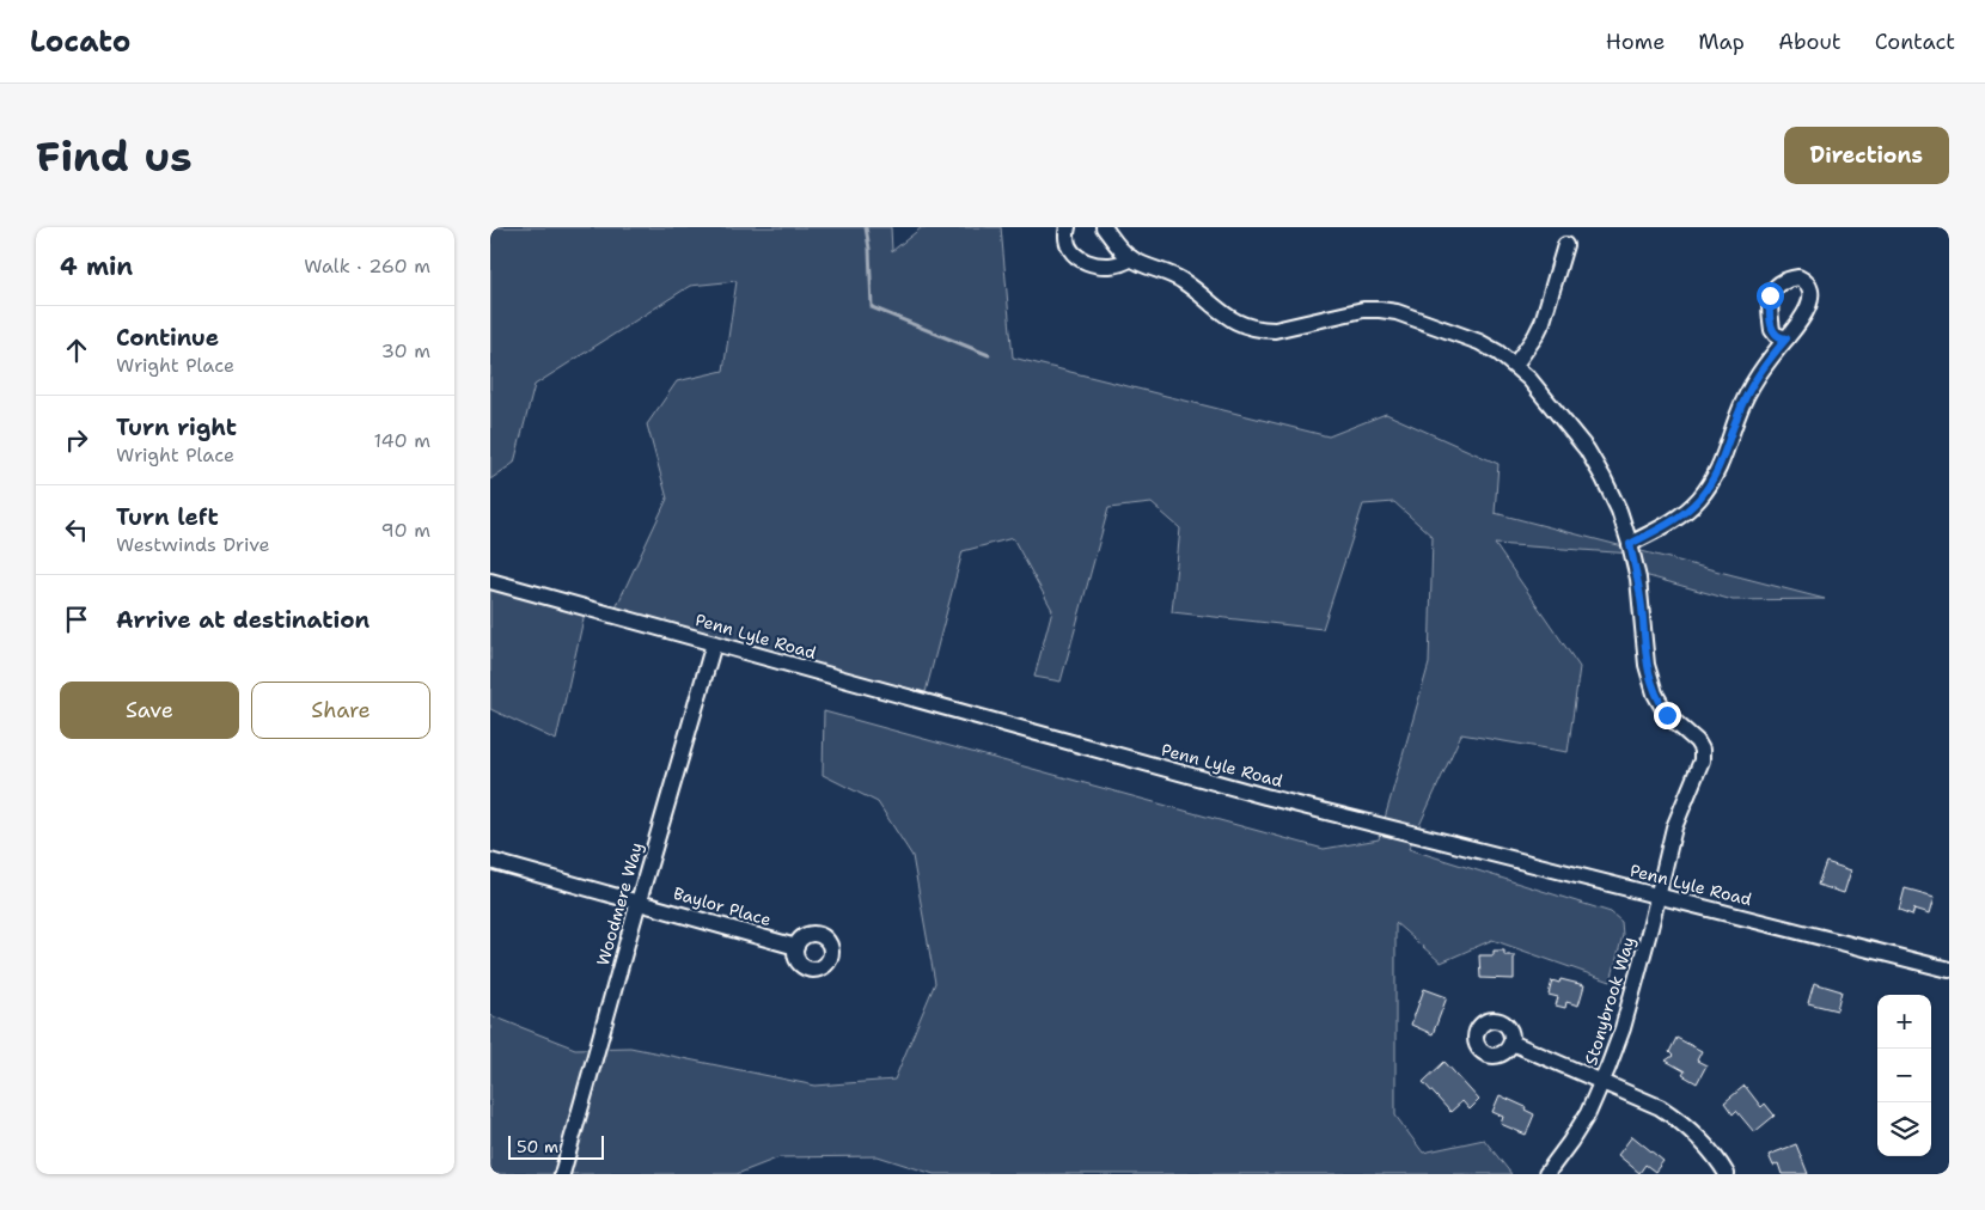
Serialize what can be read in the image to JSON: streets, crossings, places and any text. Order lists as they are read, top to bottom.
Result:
{
  "streets": {
    "street": [
      "Penn Lyle Road",
      "Woodmere Way",
      "Baylor Place",
      "Stonybrook Way"
    ]
  },
  "crossings": [
    ["Penn Lyle Road", "Woodmere Way"],
    ["Penn Lyle Road", "Stonybrook Way"],
    ["Woodmere Way", "Baylor Place"]
  ],
  "scale_bar": "50 m",
  "page": {
    "header": "Locato",
    "nav": [
      "Home",
      "Map",
      "About",
      "Contact"
    ],
    "buttons": [
      "Directions",
      ["Save", "Share"]
    ],
    "title": "Find us",
    "heading": ["4 min", "Walk · 260 m"],
    "list": [
      ["Continue", "Wright Place", "30 m"],
      ["Turn right", "Wright Place", "140 m"],
      ["Turn left", "Westwinds Drive", "90 m"],
      "Arrive at destination"
    ],
    "map_buttons": ["+", "−"],
    "scale": "50 m"
  }
}
